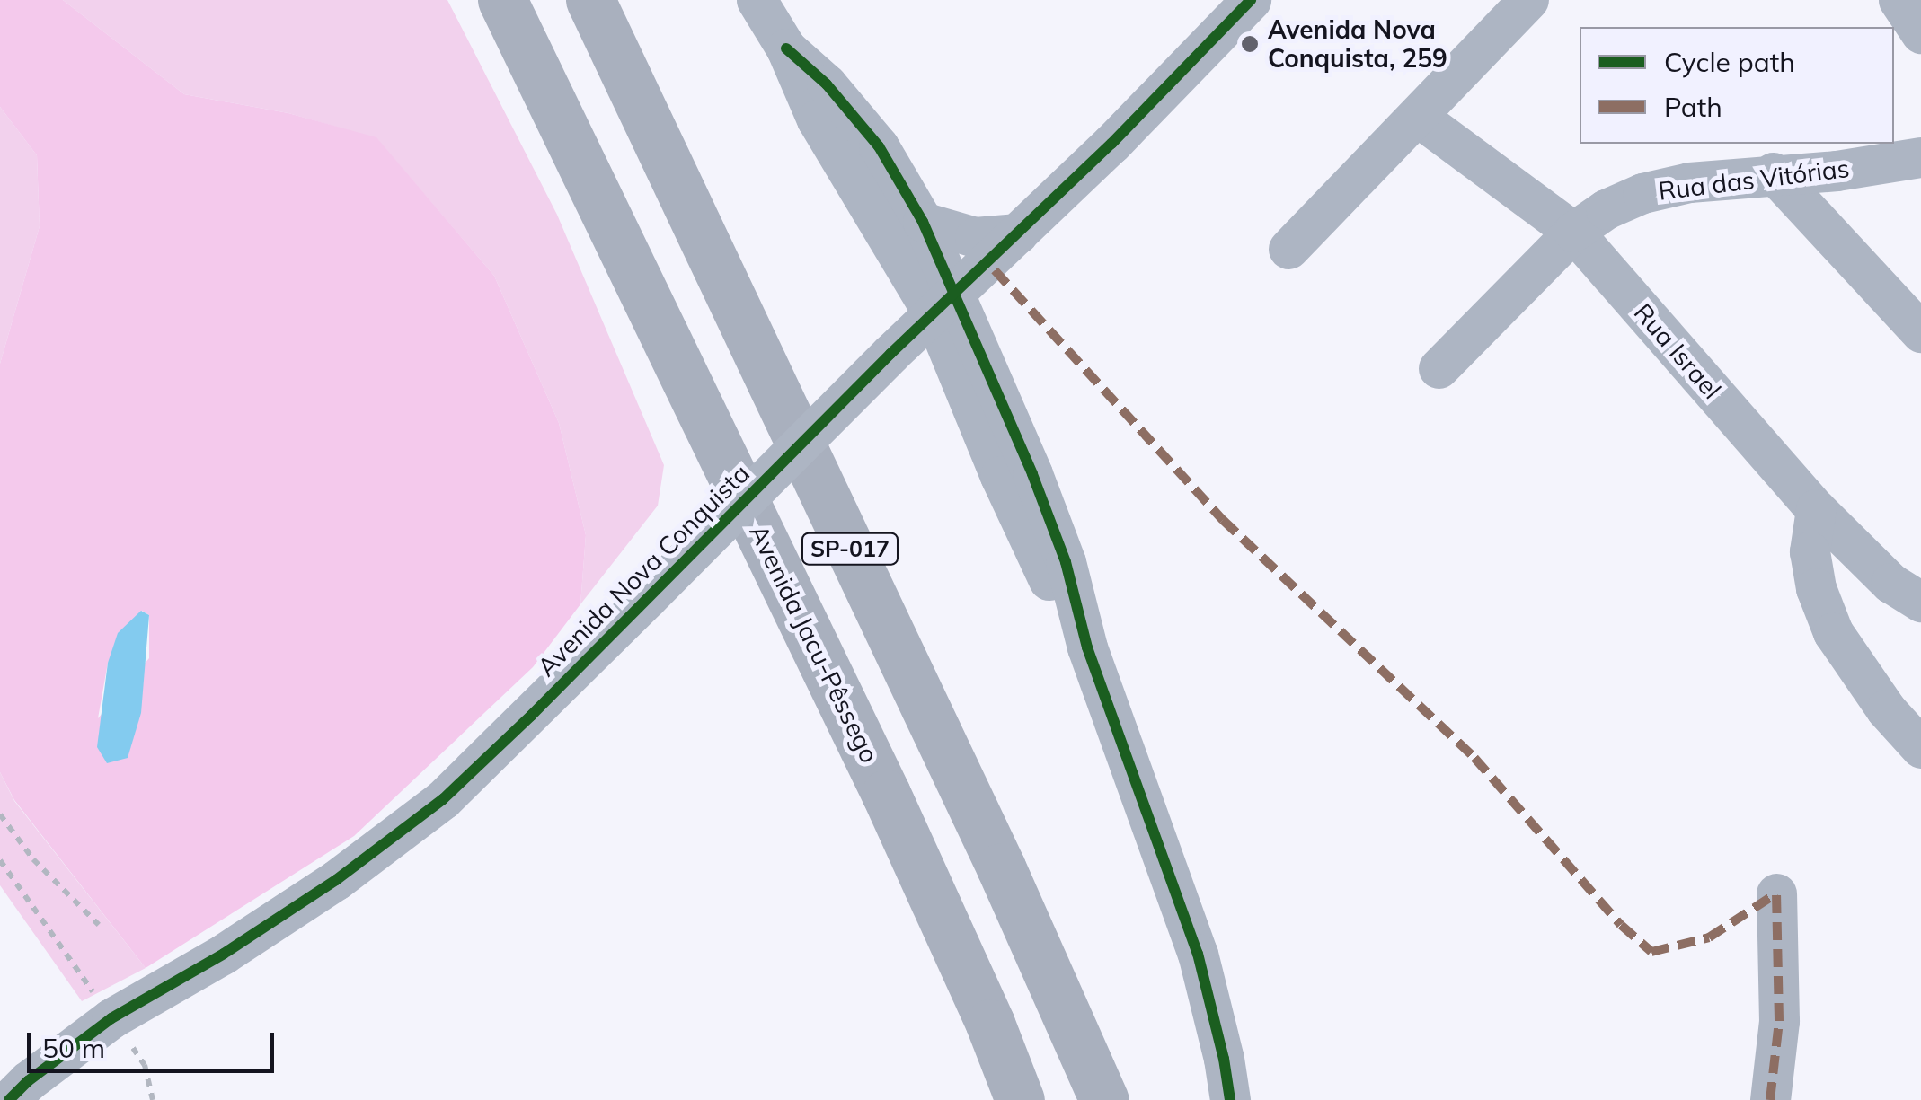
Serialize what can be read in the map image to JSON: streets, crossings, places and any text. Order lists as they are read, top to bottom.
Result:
{
  "streets": {
    "highway": ["SP-017", "Avenida Jacu-Pêssego"],
    "street": ["Rua das Vitórias", "Rua Israel", "Avenida Nova Conquista"]
  },
  "crossings": [
    ["Rua das Vitórias", "Rua Israel"]
  ],
  "places": ["Avenida Nova Conquista, 259"],
  "legend": ["Cycle path", "Path"],
  "scale_bar": "50 m"
}
